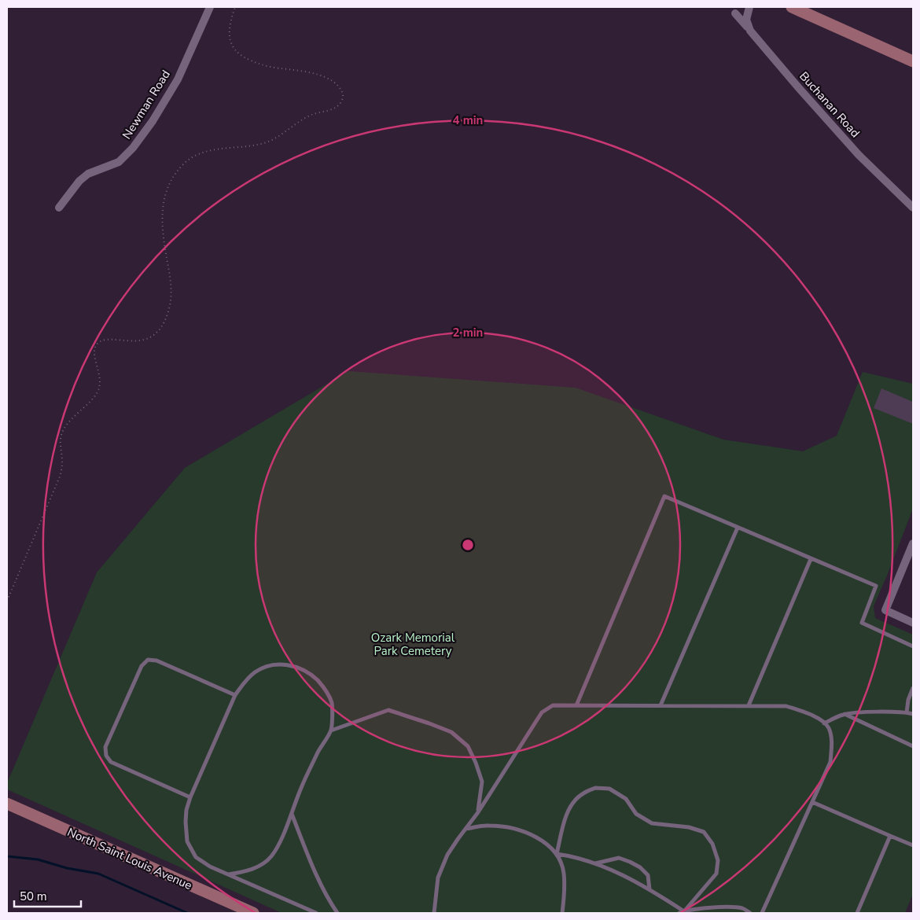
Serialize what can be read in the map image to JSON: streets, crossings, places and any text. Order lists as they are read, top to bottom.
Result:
{
  "streets": {
    "street": ["Newman Road", "Buchanan Road", "North Saint Louis Avenue"]
  },
  "parks": ["Ozark Memorial Park Cemetery"],
  "scale_bar": "50 m",
  "rings": ["4 min", "2 min"]
}
